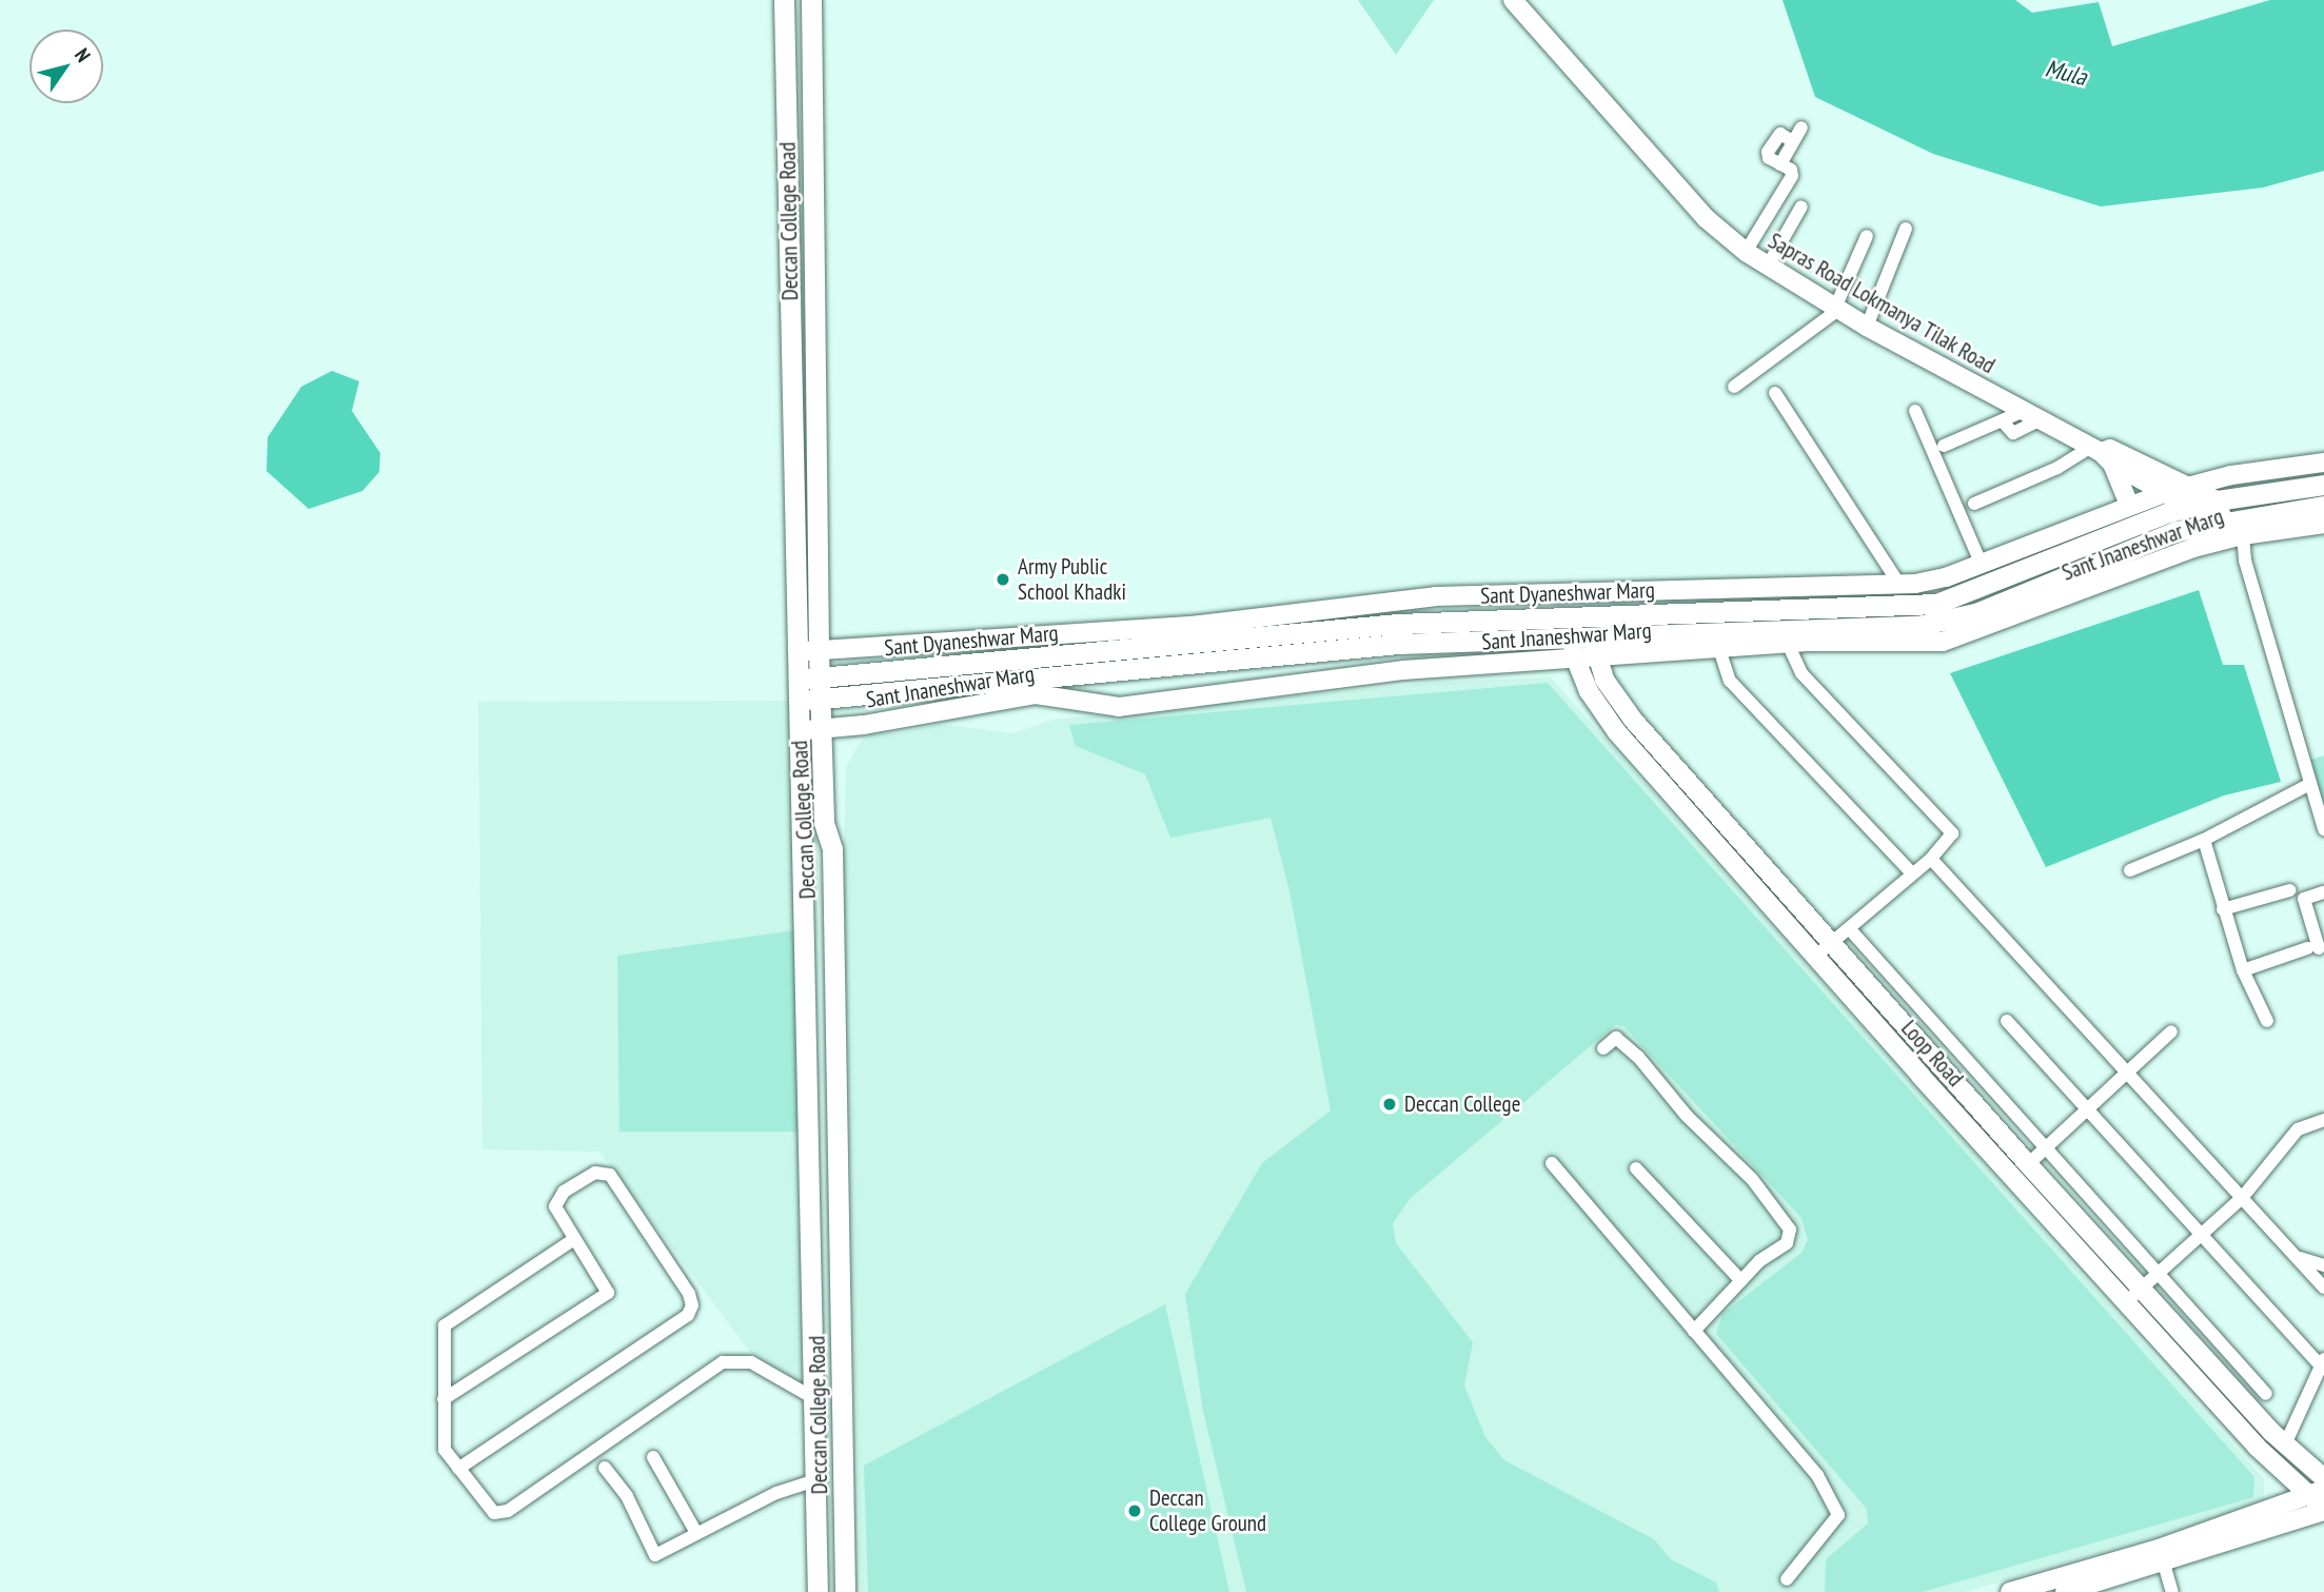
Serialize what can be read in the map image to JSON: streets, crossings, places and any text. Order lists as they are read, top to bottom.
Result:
{
  "streets": {
    "main road": ["Deccan College Road", "Sant Dyaneshwar Marg"],
    "street": ["Sapras Road Lokmanya Tilak Road", "Sant Jnaneshwar Marg", "Loop Road"]
  },
  "crossings": [
    ["Deccan College Road", "Sant Jnaneshwar Marg"],
    ["Deccan College Road", "Sant Dyaneshwar Marg"],
    ["Sapras Road Lokmanya Tilak Road", "Sant Jnaneshwar Marg"],
    ["Sapras Road Lokmanya Tilak Road", "Sant Dyaneshwar Marg"],
    ["Sant Jnaneshwar Marg", "Sant Dyaneshwar Marg"],
    ["Sant Jnaneshwar Marg", "Loop Road"],
    ["Sant Dyaneshwar Marg", "Loop Road"]
  ],
  "water": ["Mula"],
  "places": ["Army Public School Khadki", "Deccan College", "Deccan College Ground"],
  "north": "top right"
}
